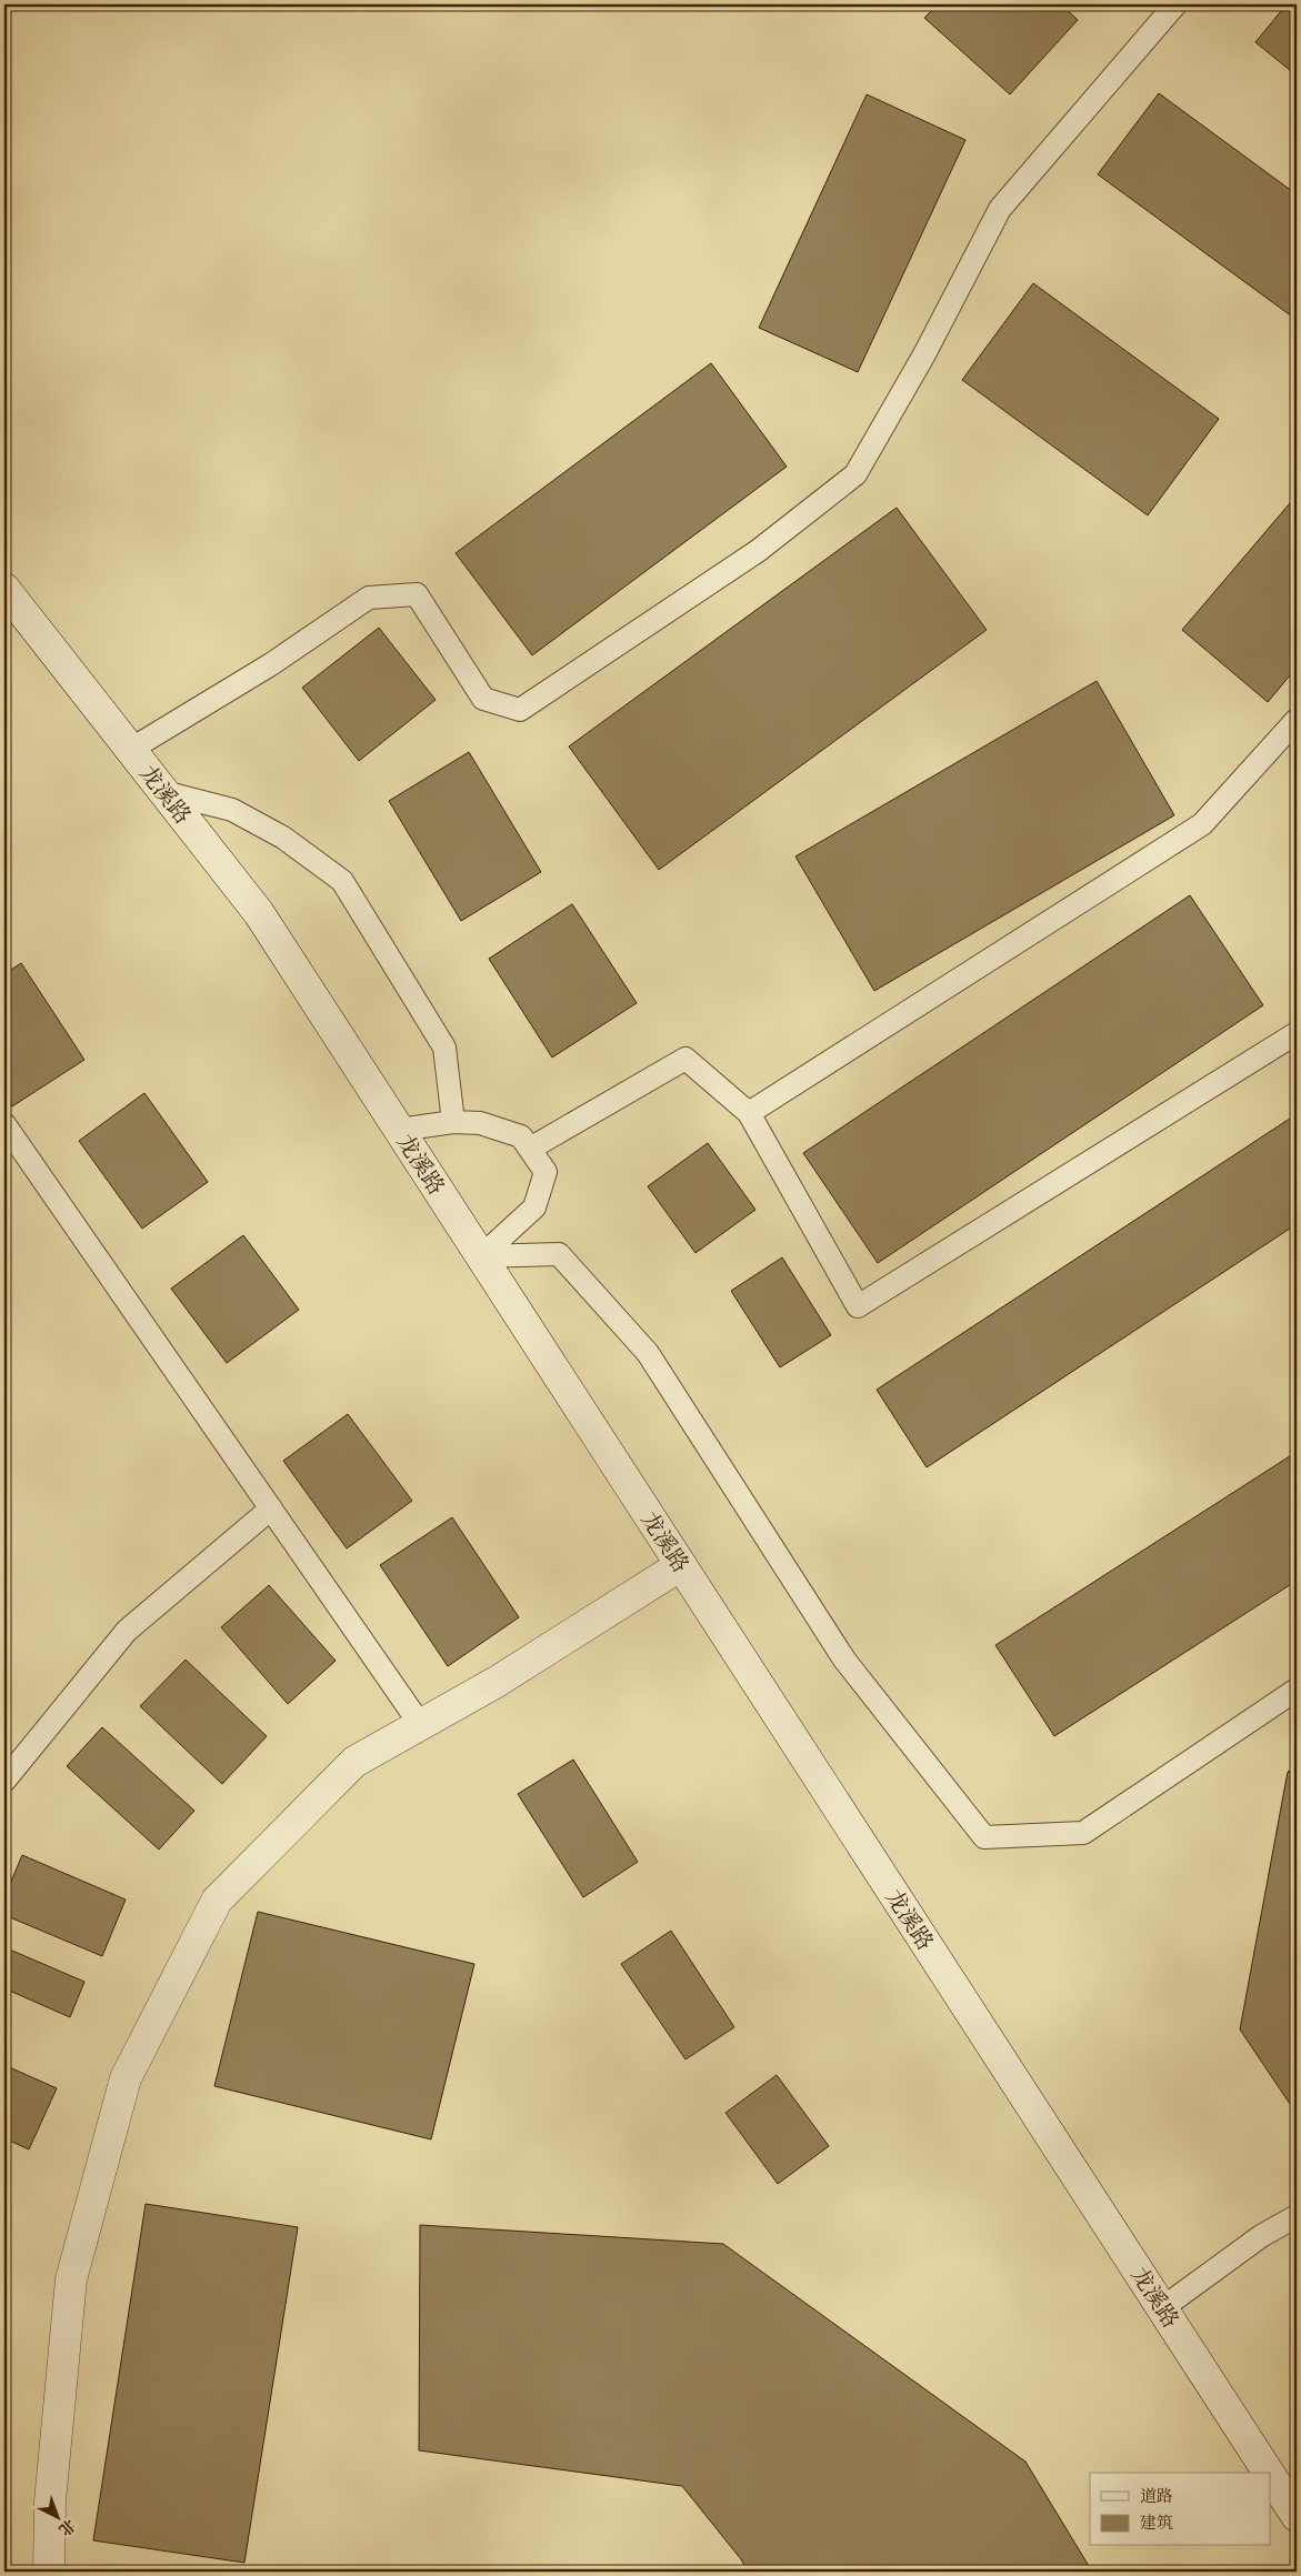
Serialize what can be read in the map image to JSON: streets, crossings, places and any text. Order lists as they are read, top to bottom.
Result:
{
  "streets": {
    "street": ["龙溪路"]
  },
  "legend": ["道路", "建筑"],
  "north": "bottom right"
}
